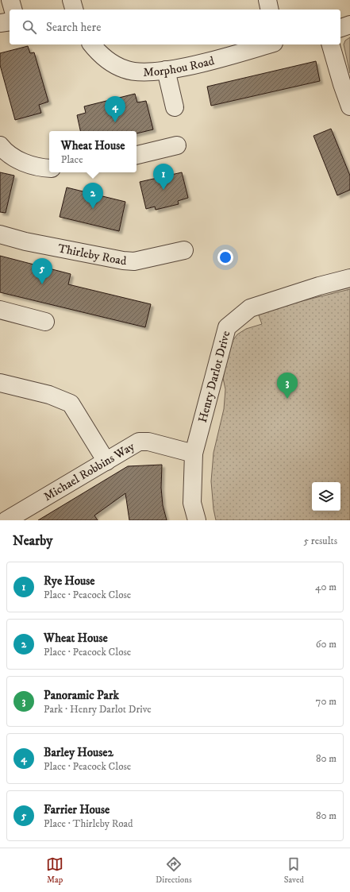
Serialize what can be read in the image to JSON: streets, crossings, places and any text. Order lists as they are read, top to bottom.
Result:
{
  "streets": {
    "street": [
      "Morphou Road",
      "Thirleby Road",
      "Henry Darlot Drive",
      "Michael Robbins Way"
    ]
  },
  "crossings": [
    ["Henry Darlot Drive", "Michael Robbins Way"]
  ],
  "page": {
    "search": "Search here",
    "pins": [
      "4",
      "1",
      "2",
      "5",
      "3"
    ],
    "popup": ["Wheat House", "Place"],
    "heading": ["Nearby", "5 results"],
    "list": [
      {
        "mark": "1",
        "name": "Rye House",
        "note": "Place · Peacock Close",
        "value": "40 m"
      },
      {
        "mark": "2",
        "name": "Wheat House",
        "note": "Place · Peacock Close",
        "value": "60 m"
      },
      {
        "mark": "3",
        "name": "Panoramic Park",
        "note": "Park · Henry Darlot Drive",
        "value": "70 m"
      },
      {
        "mark": "4",
        "name": "Barley House2",
        "note": "Place · Peacock Close",
        "value": "80 m"
      },
      {
        "mark": "5",
        "name": "Farrier House",
        "note": "Place · Thirleby Road",
        "value": "80 m"
      }
    ],
    "nav": ["Map", "Directions", "Saved"]
  }
}
